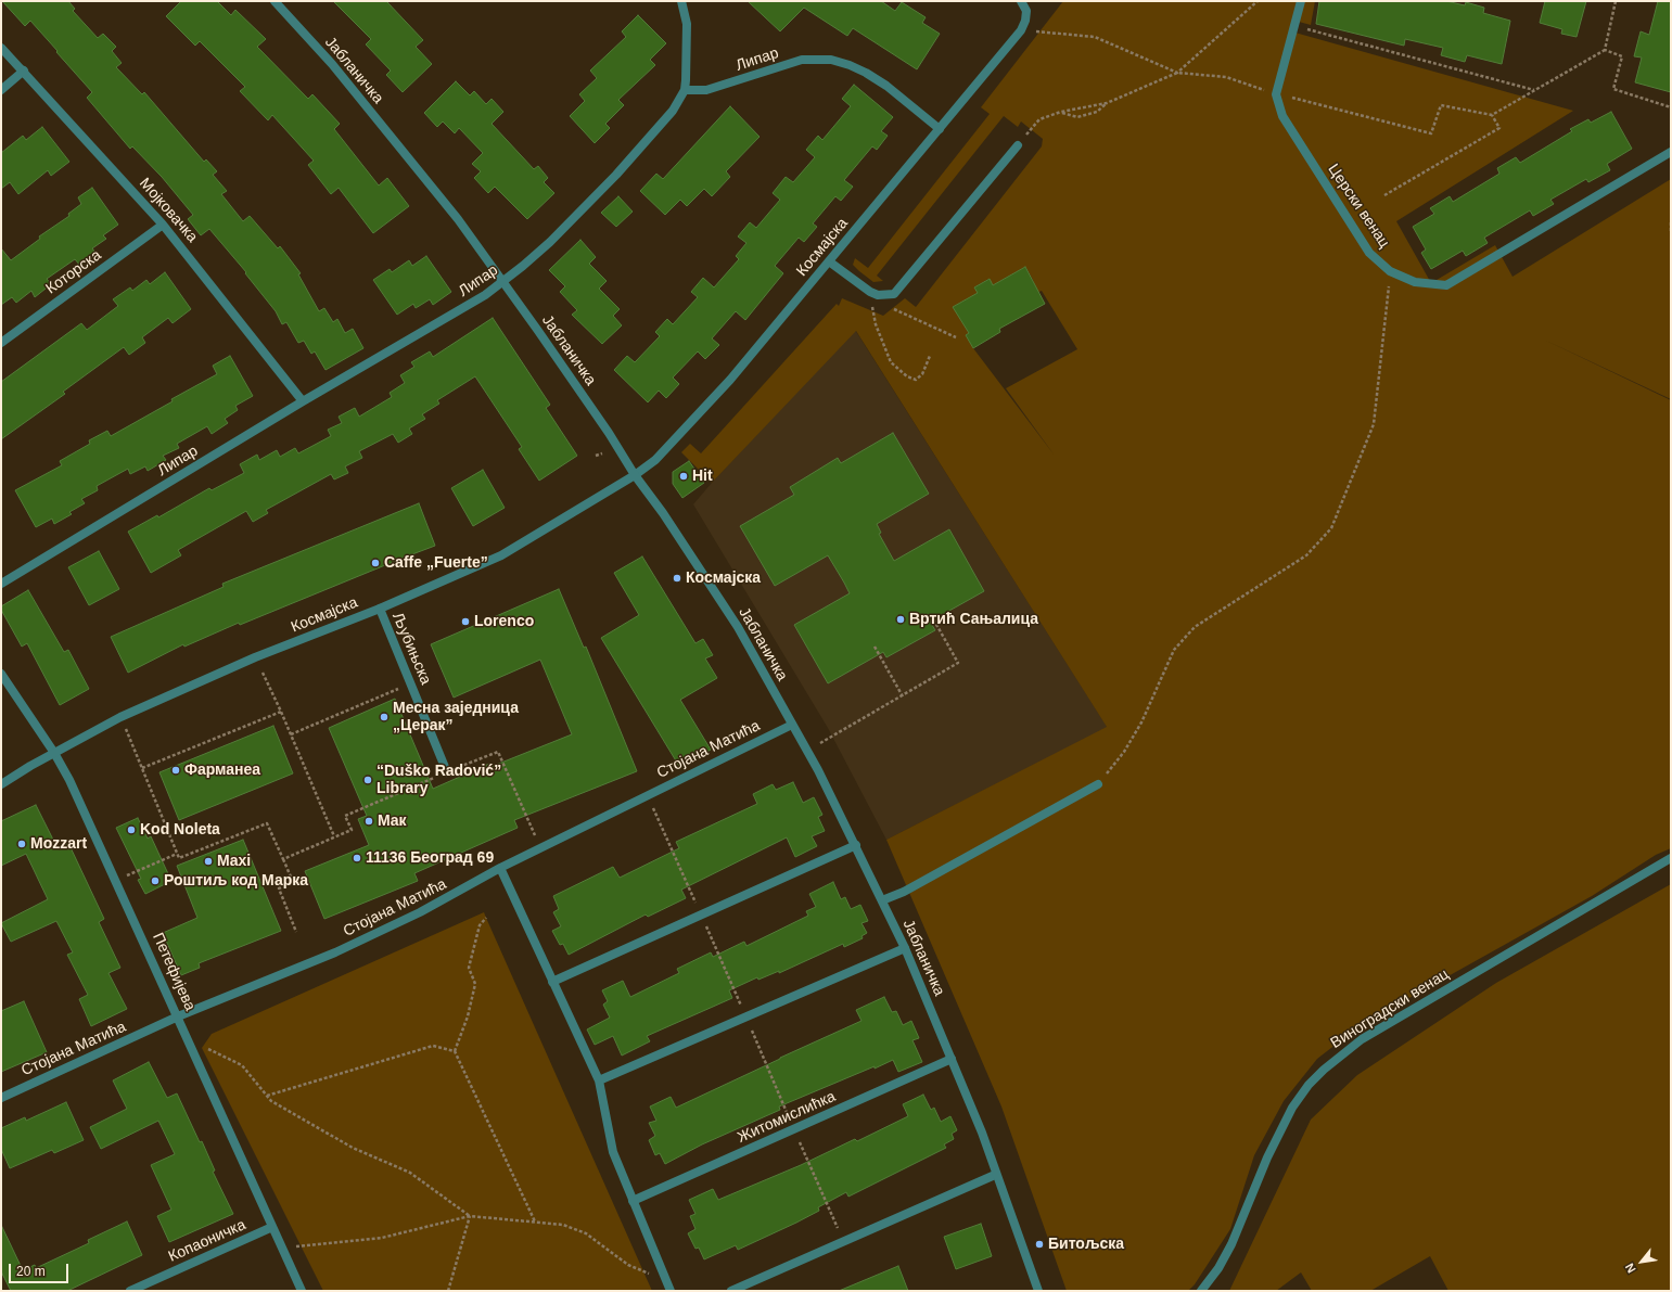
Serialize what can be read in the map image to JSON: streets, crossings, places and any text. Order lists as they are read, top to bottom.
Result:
{
  "streets": {
    "street": [
      "Липар",
      "Јабланичка",
      "Церски венац",
      "Мојковачка",
      "Космајска",
      "Которска",
      "Љубињска",
      "Стојана Матића",
      "Петефијева",
      "Виноградски венац",
      "Житомислићка",
      "Копаоничка"
    ]
  },
  "crossings": [
    ["Липар", "Јабланичка"],
    ["Липар", "Мојковачка"],
    ["Липар", "Космајска"],
    ["Јабланичка", "Космајска"],
    ["Јабланичка", "Стојана Матића"],
    ["Јабланичка", "Житомислићка"],
    ["Мојковачка", "Которска"],
    ["Космајска", "Љубињска"],
    ["Космајска", "Петефијева"],
    ["Стојана Матића", "Петефијева"],
    ["Петефијева", "Копаоничка"]
  ],
  "places": [
    "Hit",
    "Caffe „Fuerte”",
    "Космајска",
    "Вртић Сањалица",
    "Lorenco",
    "Месна заједница „Церак”",
    "Фарманеа",
    "“Duško Radović” Library",
    "Мак",
    "Kod Noleta",
    "Mozzart",
    "11136 Београд 69",
    "Maxi",
    "Роштиљ код Марка",
    "Битољска"
  ],
  "scale_bar": "20 m",
  "north": "bottom left"
}
